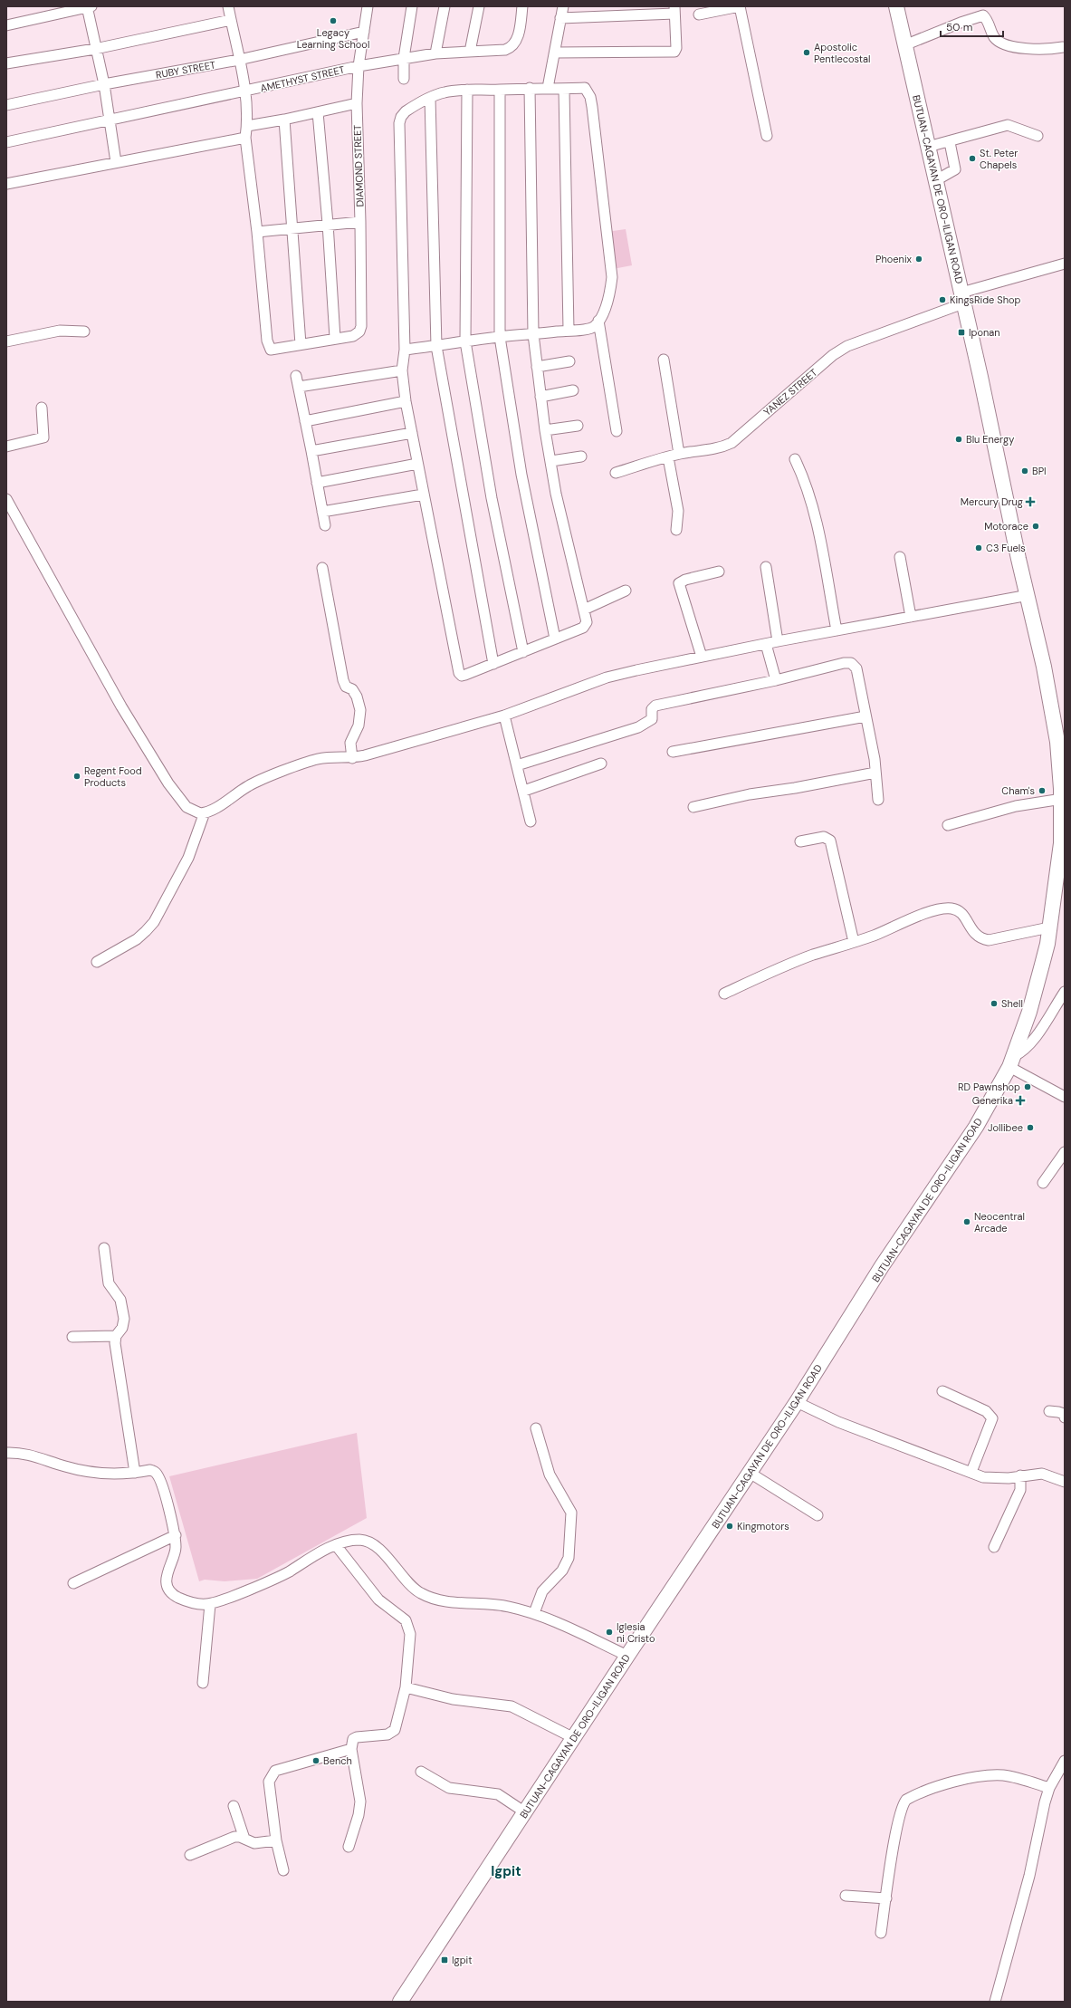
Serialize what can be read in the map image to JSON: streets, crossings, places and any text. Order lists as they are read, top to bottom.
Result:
{
  "streets": {
    "highway": ["BUTUAN-CAGAYAN DE ORO-ILIGAN ROAD"],
    "street": [
      "RUBY STREET",
      "AMETHYST STREET",
      "DIAMOND STREET",
      "YANEZ STREET"
    ]
  },
  "crossings": [
    ["RUBY STREET", "DIAMOND STREET"],
    ["AMETHYST STREET", "DIAMOND STREET"],
    ["BUTUAN-CAGAYAN DE ORO-ILIGAN ROAD", "YANEZ STREET"]
  ],
  "districts": ["Igpit"],
  "places": {
    "other": [
      "Legacy Learning School",
      "Apostolic Pentlecostal",
      "St. Peter Chapels",
      "Phoenix",
      "KingsRide Shop",
      "Blu Energy",
      "BPI",
      "Motorace",
      "C3 Fuels",
      "Regent Food Products",
      "Cham's",
      "Shell",
      "RD Pawnshop",
      "Jollibee",
      "Neocentral Arcade",
      "Kingmotors",
      "Iglesia ni Cristo",
      "Bench"
    ],
    "transit": ["Iponan", "Igpit"],
    "health": ["Mercury Drug", "Generika"]
  },
  "scale_bar": "50 m"
}
